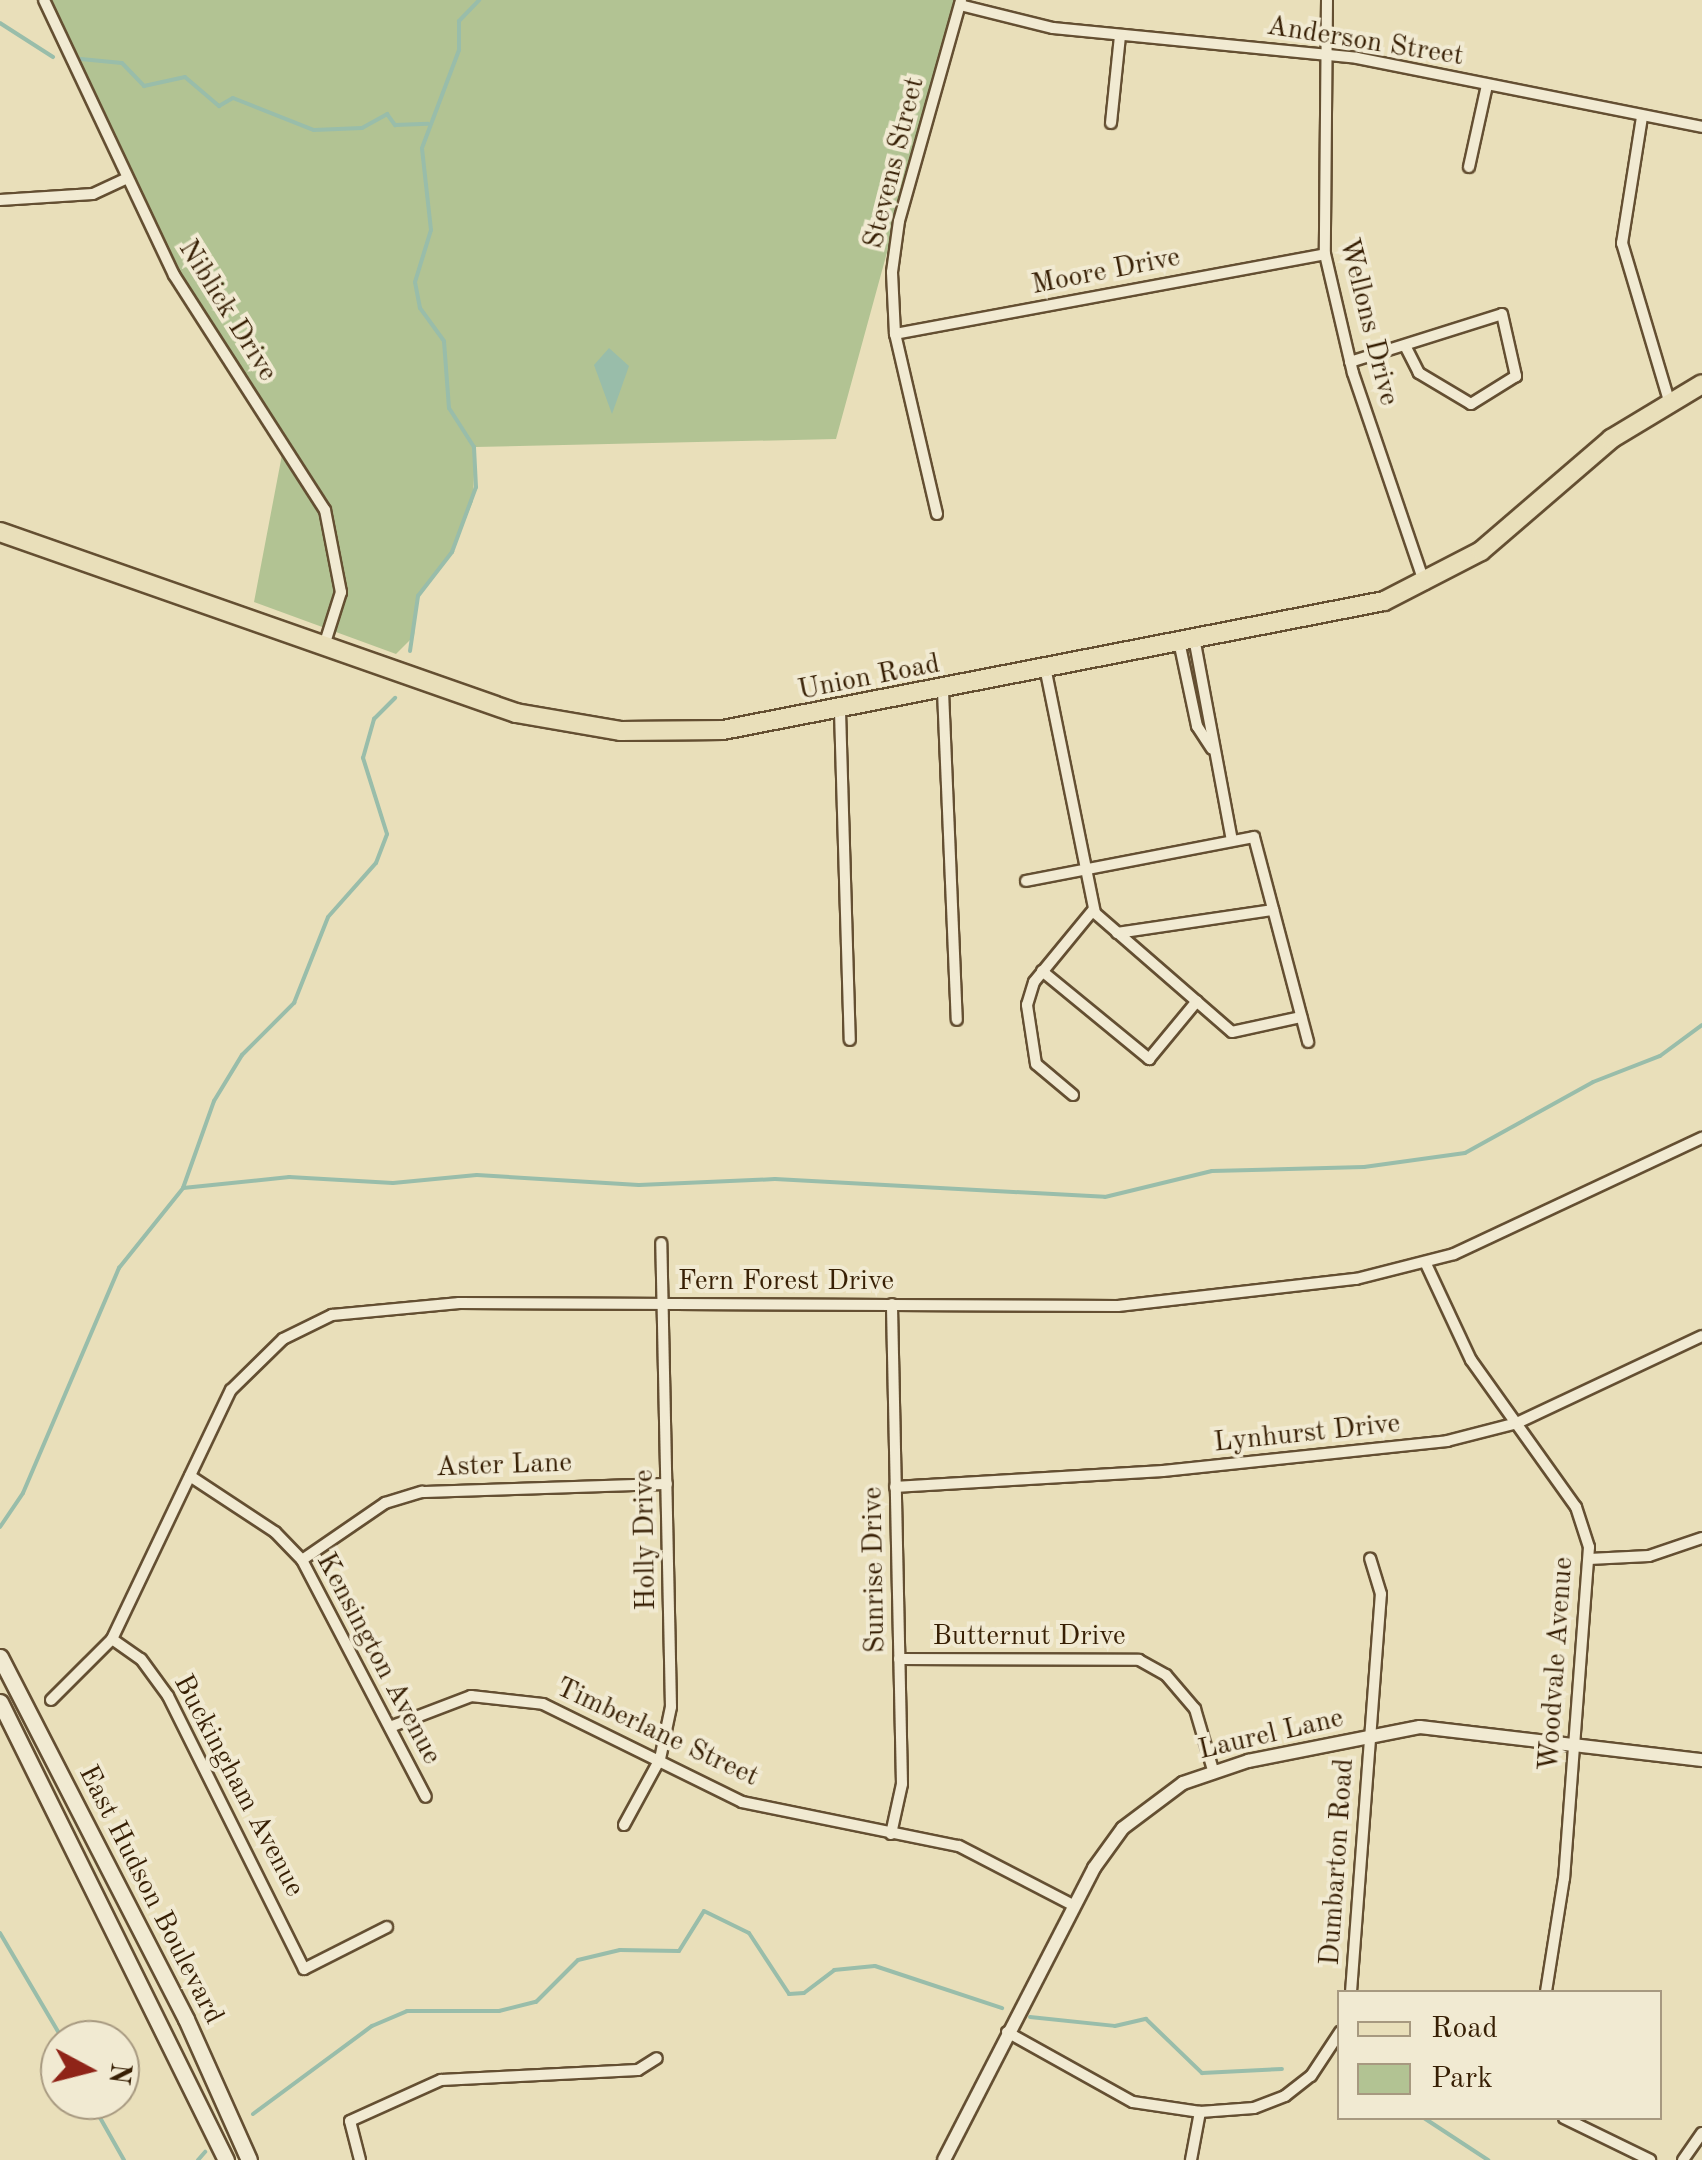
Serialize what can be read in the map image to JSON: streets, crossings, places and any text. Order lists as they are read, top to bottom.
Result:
{
  "streets": {
    "main road": ["Union Road", "East Hudson Boulevard"],
    "street": [
      "Anderson Street",
      "Stevens Street",
      "Moore Drive",
      "Niblick Drive",
      "Wellons Drive",
      "Fern Forest Drive",
      "Lynhurst Drive",
      "Aster Lane",
      "Holly Drive",
      "Sunrise Drive",
      "Butternut Drive",
      "Kensington Avenue",
      "Woodvale Avenue",
      "Timberlane Street",
      "Laurel Lane",
      "Buckingham Avenue",
      "Dumbarton Road"
    ]
  },
  "crossings": [
    ["Anderson Street", "Stevens Street"],
    ["Anderson Street", "Wellons Drive"],
    ["Stevens Street", "Moore Drive"],
    ["Moore Drive", "Wellons Drive"],
    ["Niblick Drive", "Union Road"],
    ["Wellons Drive", "Union Road"],
    ["Fern Forest Drive", "Holly Drive"],
    ["Fern Forest Drive", "Sunrise Drive"],
    ["Fern Forest Drive", "Kensington Avenue"],
    ["Fern Forest Drive", "Woodvale Avenue"],
    ["Fern Forest Drive", "Buckingham Avenue"],
    ["Lynhurst Drive", "Sunrise Drive"],
    ["Lynhurst Drive", "Woodvale Avenue"],
    ["Aster Lane", "Holly Drive"],
    ["Aster Lane", "Kensington Avenue"],
    ["Holly Drive", "Timberlane Street"],
    ["Sunrise Drive", "Butternut Drive"],
    ["Sunrise Drive", "Timberlane Street"],
    ["Butternut Drive", "Laurel Lane"],
    ["Kensington Avenue", "Timberlane Street"],
    ["Woodvale Avenue", "Laurel Lane"],
    ["Timberlane Street", "Laurel Lane"],
    ["Laurel Lane", "Dumbarton Road"]
  ],
  "legend": ["Road", "Park"],
  "north": "right"
}
